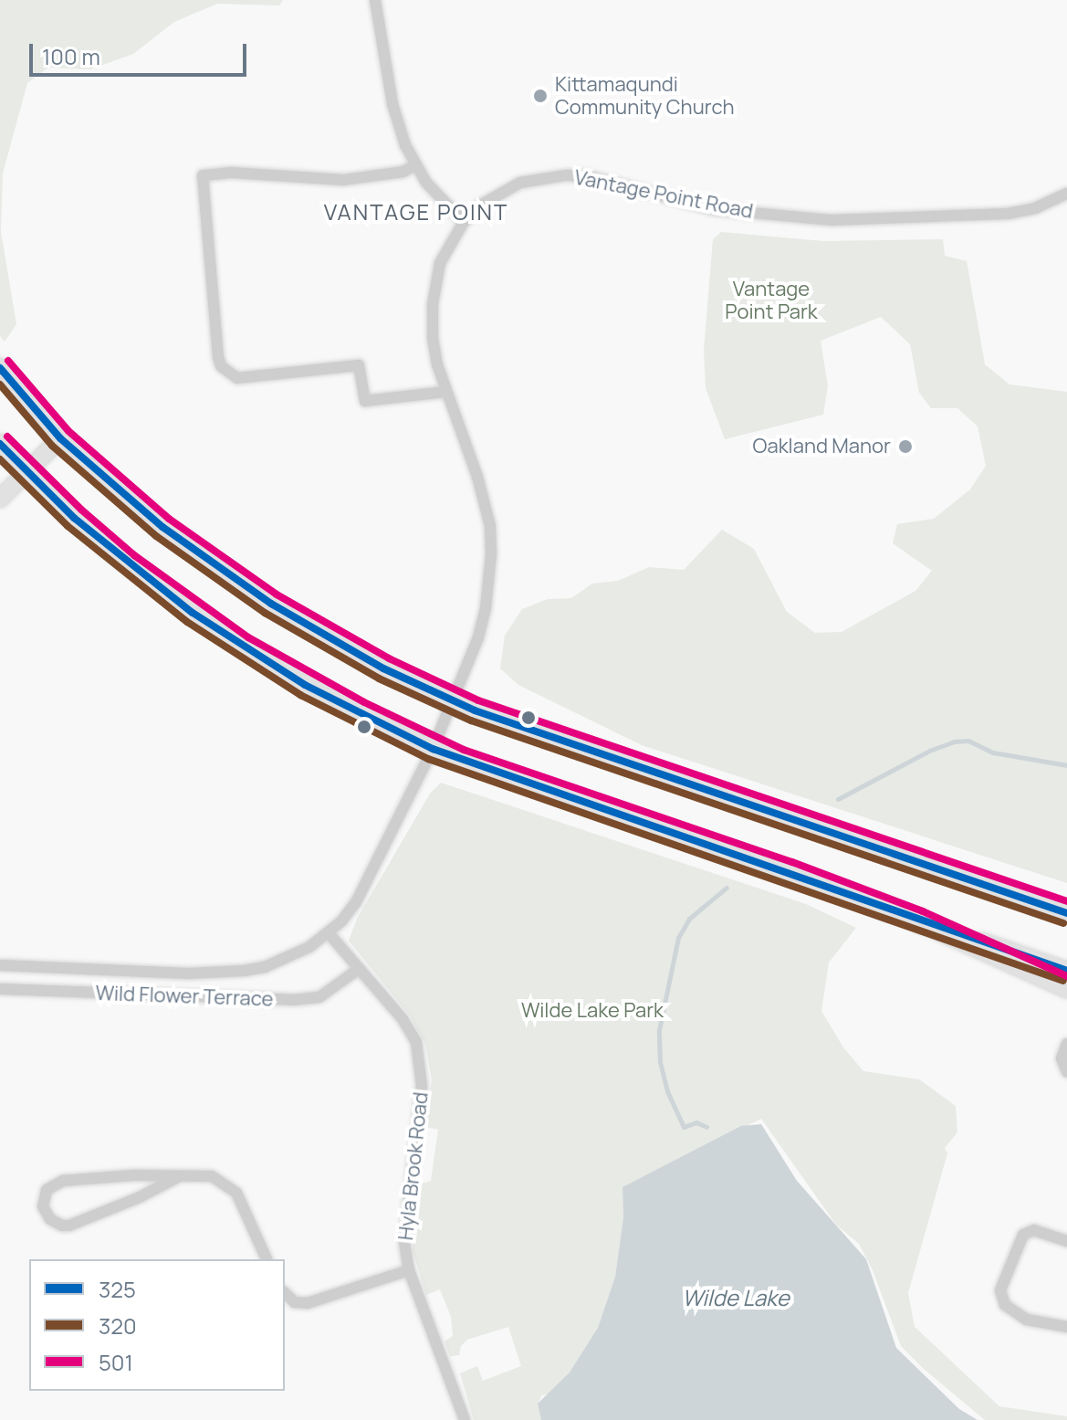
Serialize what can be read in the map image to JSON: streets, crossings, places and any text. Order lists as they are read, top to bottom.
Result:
{
  "streets": {
    "street": ["Vantage Point Road", "Wild Flower Terrace", "Hyla Brook Road"]
  },
  "crossings": [
    ["Vantage Point Road", "Hyla Brook Road"],
    ["Wild Flower Terrace", "Hyla Brook Road"]
  ],
  "districts": ["VANTAGE POINT"],
  "water": ["Wilde Lake"],
  "parks": ["Vantage Point Park", "Wilde Lake Park"],
  "places": ["Kittamaqundi Community Church", "Oakland Manor"],
  "lines": ["transit line 501", "transit line 325", "transit line 320"],
  "legend": ["325", "320", "501"],
  "scale_bar": "100 m"
}
